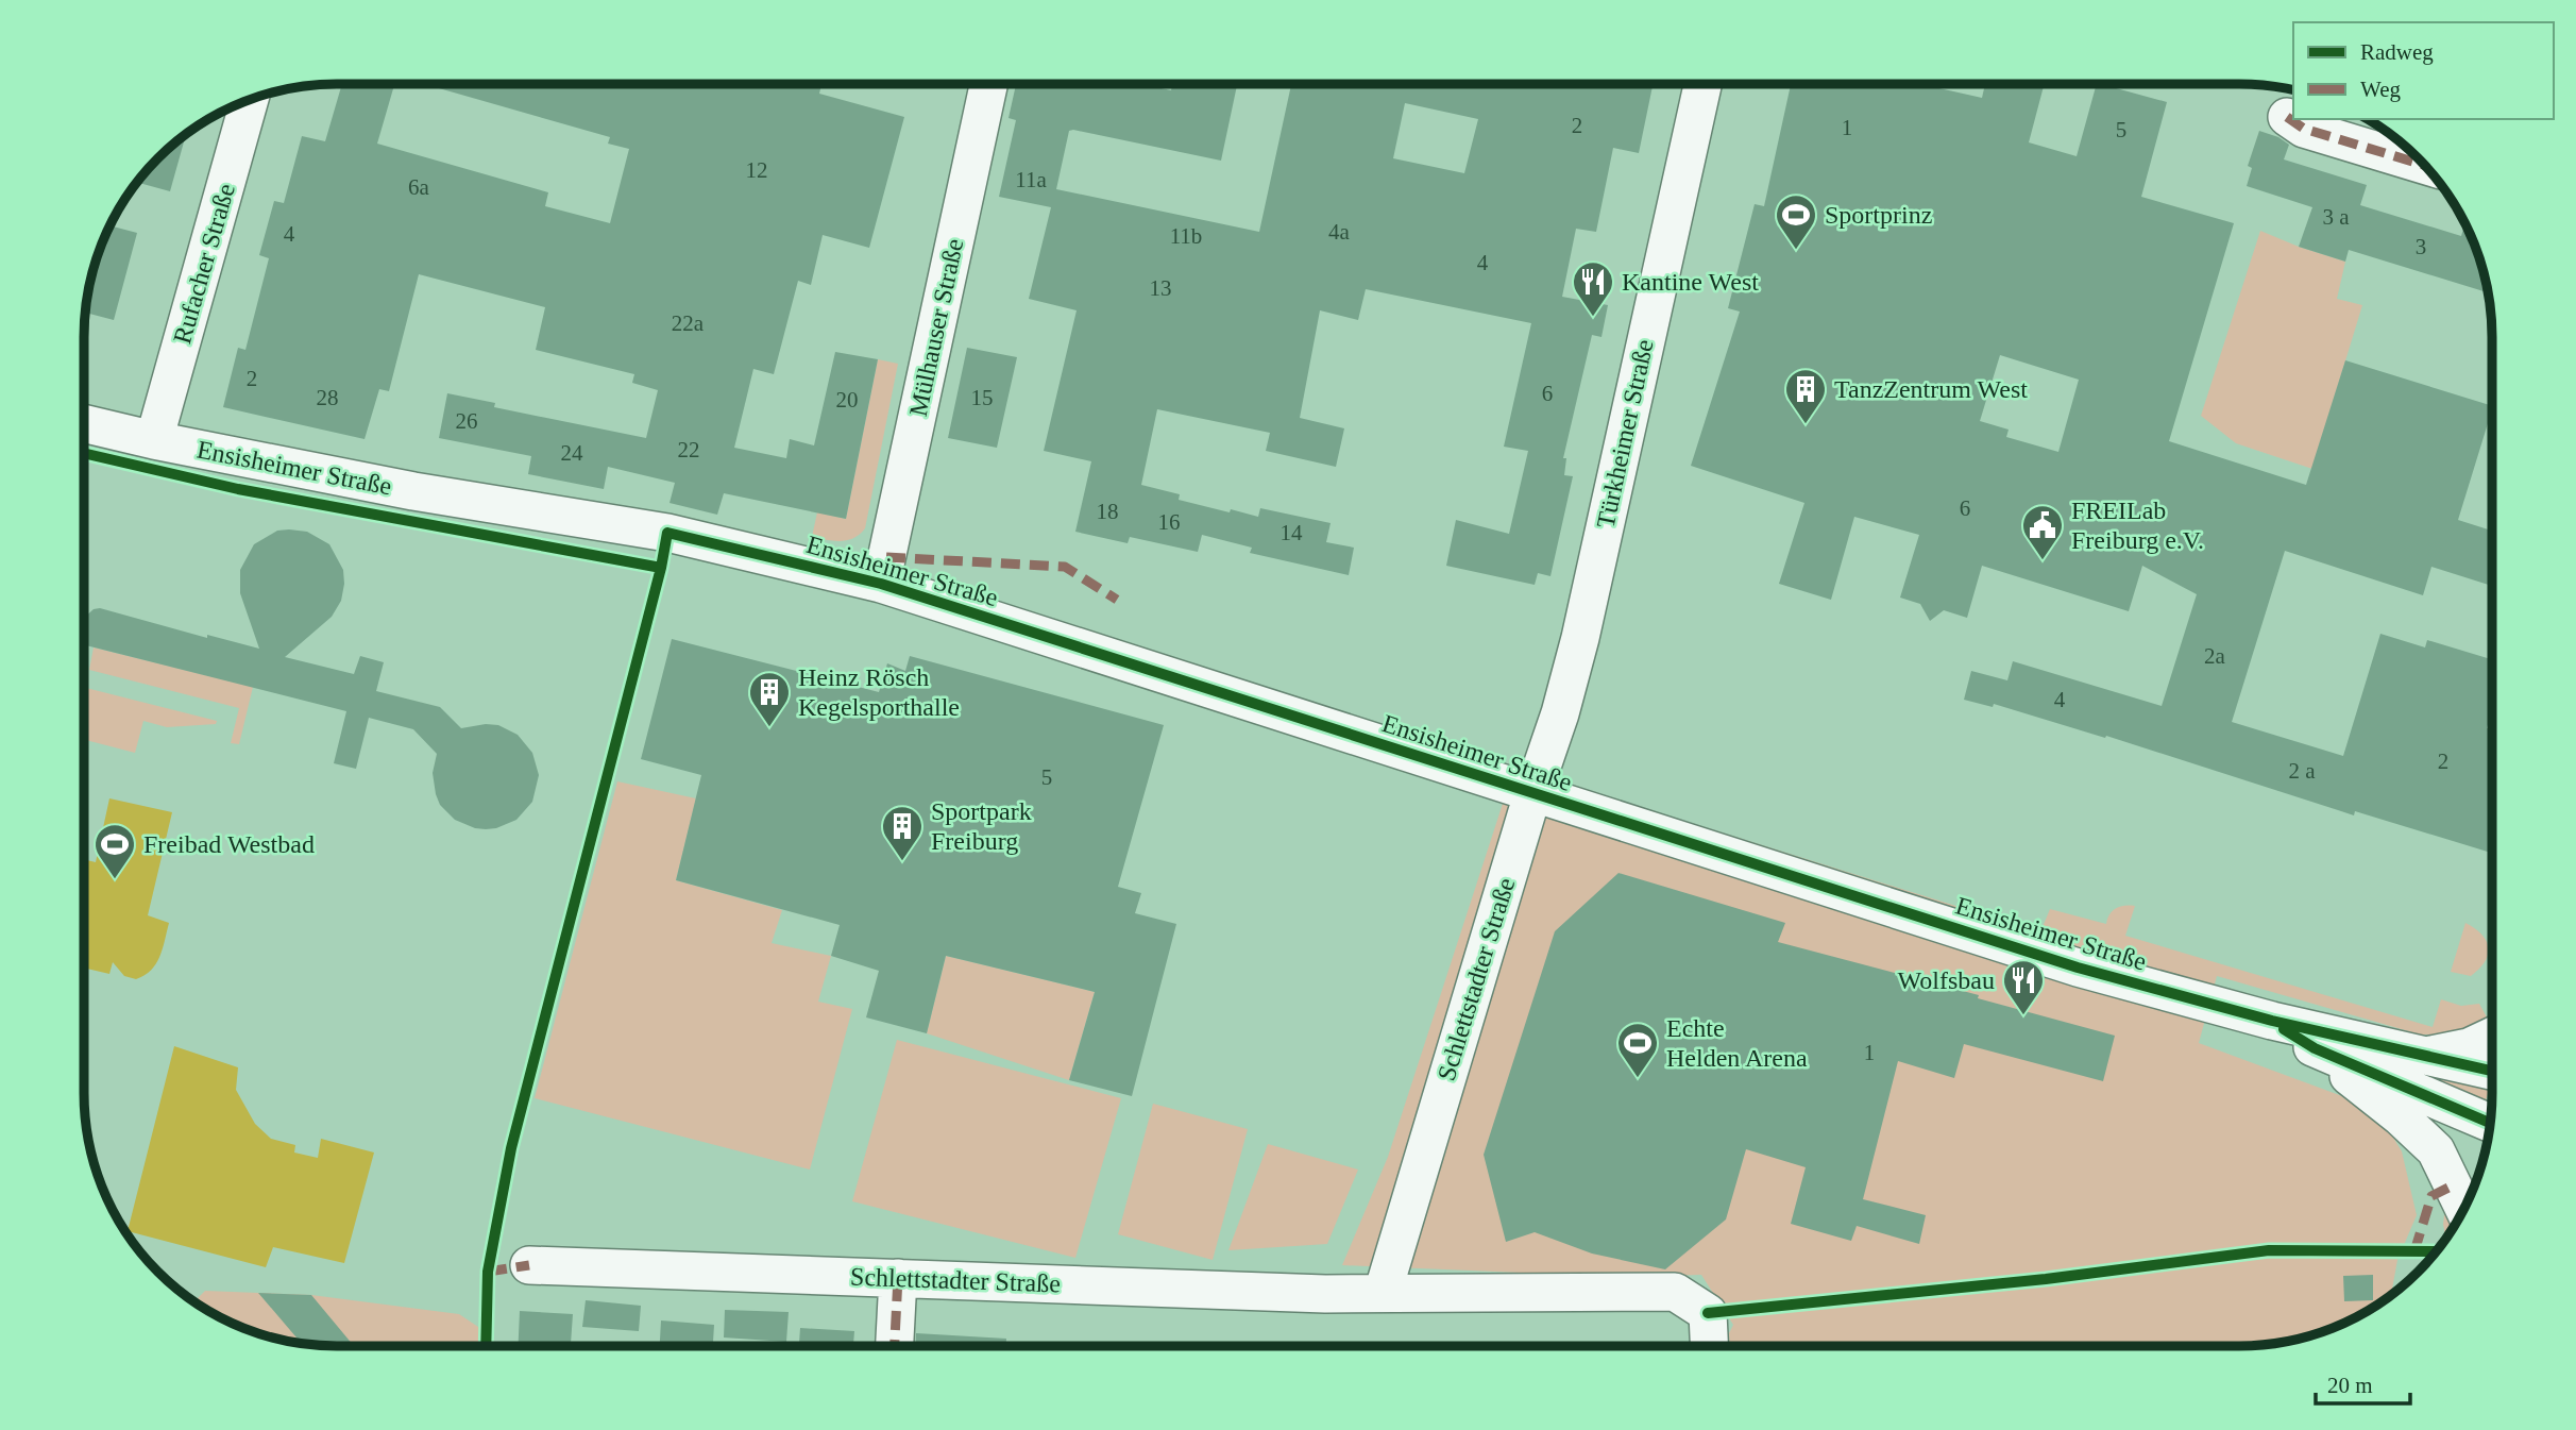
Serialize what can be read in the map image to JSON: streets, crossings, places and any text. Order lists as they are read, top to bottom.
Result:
{
  "streets": {
    "street": [
      "Rufacher Straße",
      "Mülhauser Straße",
      "Türkheimer Straße",
      "Ensisheimer Straße",
      "Schlettstadter Straße"
    ]
  },
  "crossings": [
    ["Rufacher Straße", "Ensisheimer Straße"],
    ["Mülhauser Straße", "Ensisheimer Straße"],
    ["Türkheimer Straße", "Ensisheimer Straße"],
    ["Türkheimer Straße", "Schlettstadter Straße"],
    ["Ensisheimer Straße", "Schlettstadter Straße"]
  ],
  "places": {
    "sports": ["Sportprinz", "Freibad Westbad", "Echte Helden Arena"],
    "restaurant": ["Kantine West", "Wolfsbau"],
    "building": ["TanzZentrum West", "Heinz Rösch Kegelsporthalle", "Sportpark Freiburg"],
    "public building": ["FREILab Freiburg e.V."]
  },
  "house_numbers": [
    "2",
    "1",
    "5",
    "12",
    "11a",
    "6a",
    "3 a",
    "4a",
    "4",
    "11b",
    "3",
    "4",
    "13",
    "22a",
    "2",
    "6",
    "28",
    "15",
    "20",
    "26",
    "22",
    "24",
    "6",
    "18",
    "16",
    "14",
    "2a",
    "4",
    "2",
    "2 a",
    "5",
    "1"
  ],
  "legend": ["Radweg", "Weg"],
  "scale_bar": "20 m"
}
